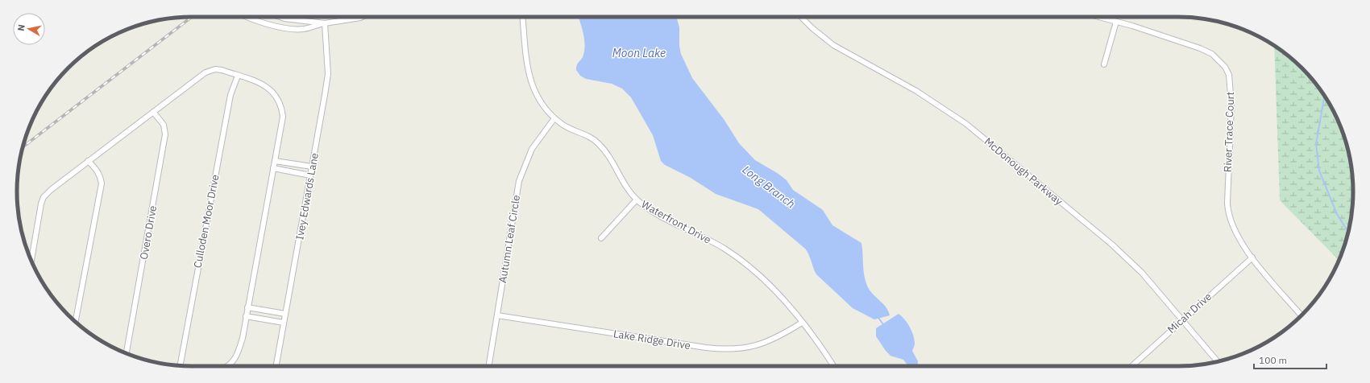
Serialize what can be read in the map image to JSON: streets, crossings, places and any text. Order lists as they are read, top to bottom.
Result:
{
  "streets": {
    "street": [
      "River Trace Court",
      "McDonough Parkway",
      "Ivey Edwards Lane",
      "Culloden Moor Drive",
      "Waterfront Drive",
      "Overo Drive",
      "Autumn Leaf Circle",
      "Micah Drive",
      "Lake Ridge Drive"
    ]
  },
  "crossings": [
    ["River Trace Court", "Micah Drive"],
    ["McDonough Parkway", "Micah Drive"],
    ["Waterfront Drive", "Autumn Leaf Circle"],
    ["Waterfront Drive", "Lake Ridge Drive"],
    ["Autumn Leaf Circle", "Lake Ridge Drive"]
  ],
  "water": ["Moon Lake", "Long Branch"],
  "scale_bar": "100 m",
  "north": "left"
}
